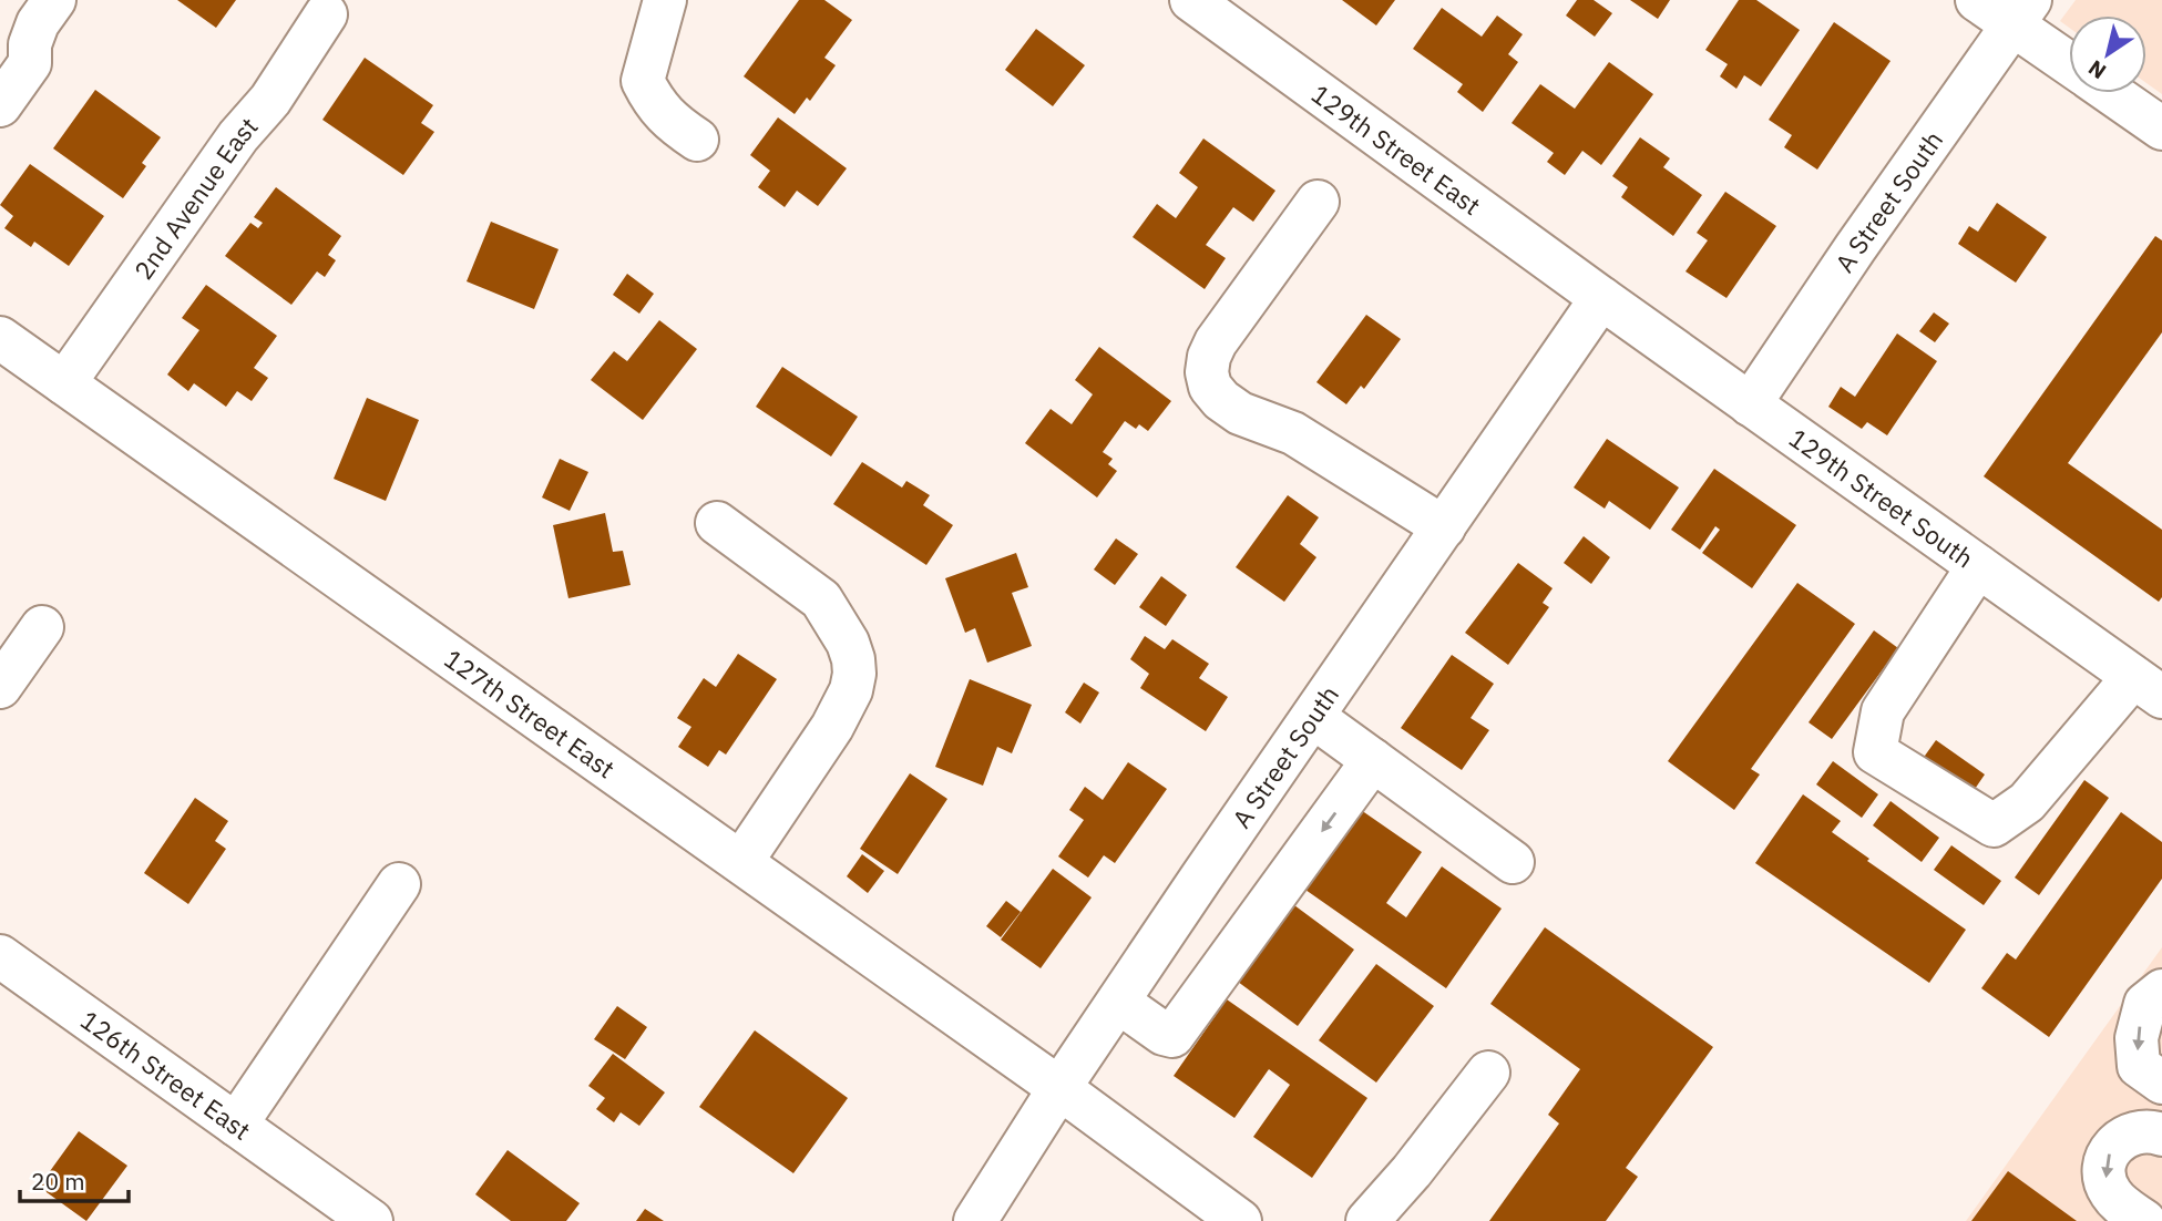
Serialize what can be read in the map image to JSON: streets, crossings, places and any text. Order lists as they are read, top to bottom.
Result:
{
  "streets": {
    "street": [
      "129th Street East",
      "2nd Avenue East",
      "A Street South",
      "129th Street South",
      "127th Street East",
      "126th Street East"
    ]
  },
  "crossings": [
    ["129th Street East", "A Street South"],
    ["129th Street East", "129th Street South"],
    ["2nd Avenue East", "127th Street East"],
    ["A Street South", "129th Street South"],
    ["A Street South", "127th Street East"]
  ],
  "scale_bar": "20 m",
  "north": "bottom left"
}
